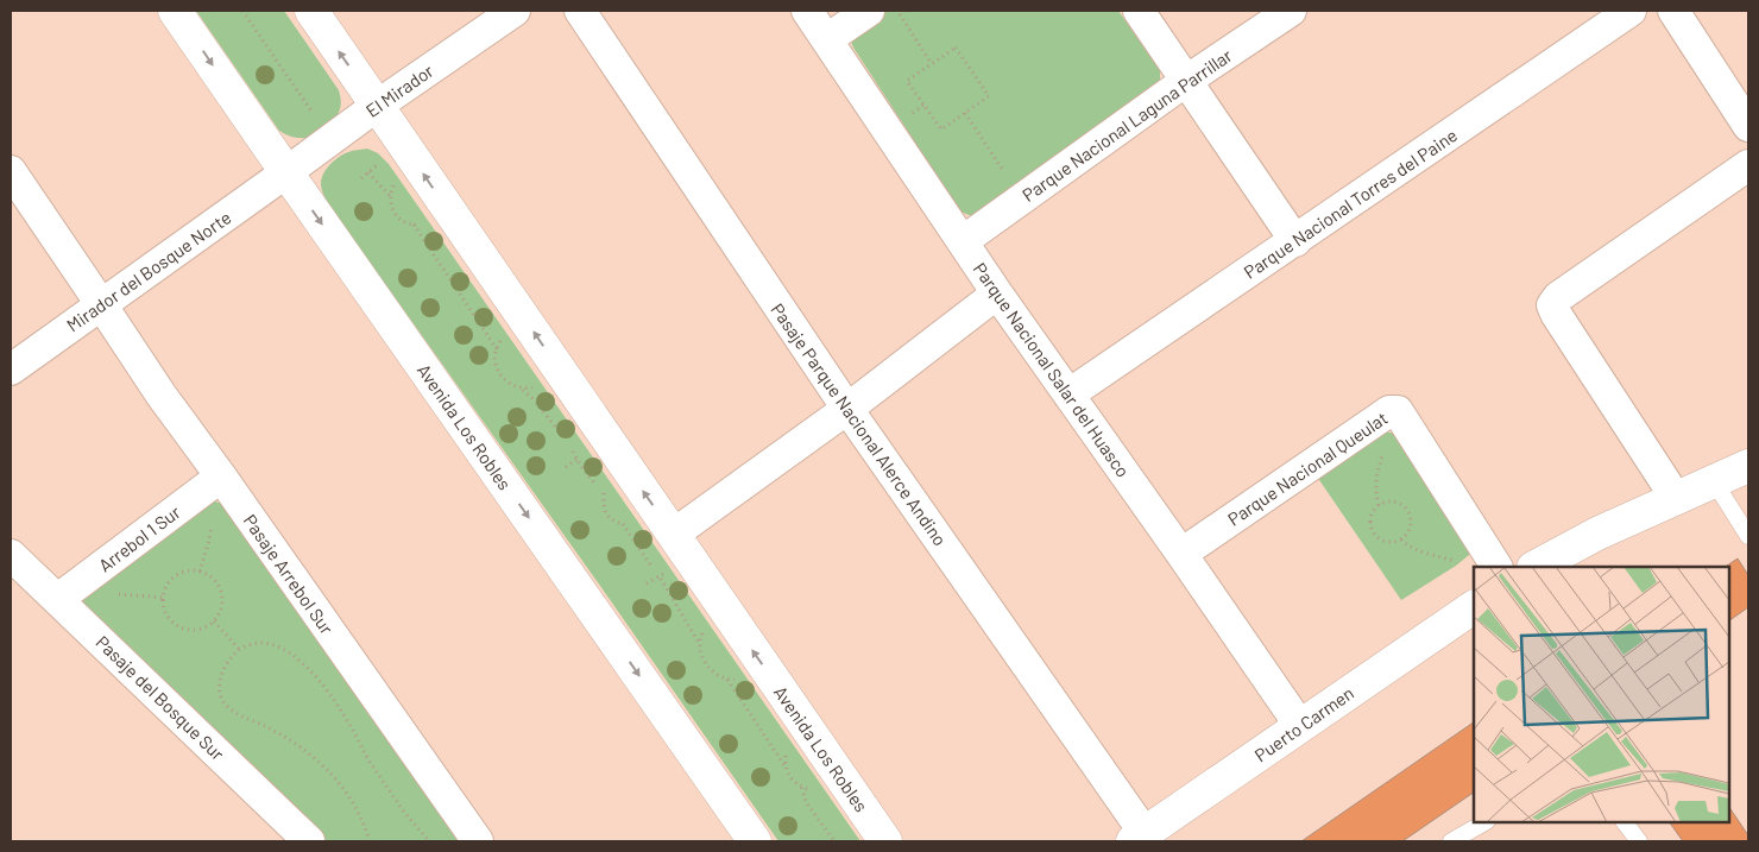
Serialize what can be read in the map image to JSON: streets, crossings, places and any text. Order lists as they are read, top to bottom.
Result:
{
  "streets": {
    "street": [
      "El Mirador",
      "Parque Nacional Laguna Parrillar",
      "Parque Nacional Torres del Paine",
      "Mirador del Bosque Norte",
      "Parque Nacional Salar del Huasco",
      "Pasaje Parque Nacional Alerce Andino",
      "Avenida Los Robles",
      "Parque Nacional Queulat",
      "Arrebol 1 Sur",
      "Pasaje Arrebol Sur",
      "Pasaje del Bosque Sur",
      "Puerto Carmen"
    ]
  },
  "crossings": [
    ["El Mirador", "Mirador del Bosque Norte"],
    ["El Mirador", "Avenida Los Robles"],
    ["Parque Nacional Laguna Parrillar", "Parque Nacional Salar del Huasco"],
    ["Parque Nacional Torres del Paine", "Parque Nacional Salar del Huasco"],
    ["Mirador del Bosque Norte", "Avenida Los Robles"],
    ["Mirador del Bosque Norte", "Pasaje Arrebol Sur"],
    ["Parque Nacional Salar del Huasco", "Parque Nacional Queulat"],
    ["Parque Nacional Salar del Huasco", "Puerto Carmen"],
    ["Pasaje Parque Nacional Alerce Andino", "Puerto Carmen"],
    ["Arrebol 1 Sur", "Pasaje Arrebol Sur"],
    ["Arrebol 1 Sur", "Pasaje del Bosque Sur"]
  ]
}
